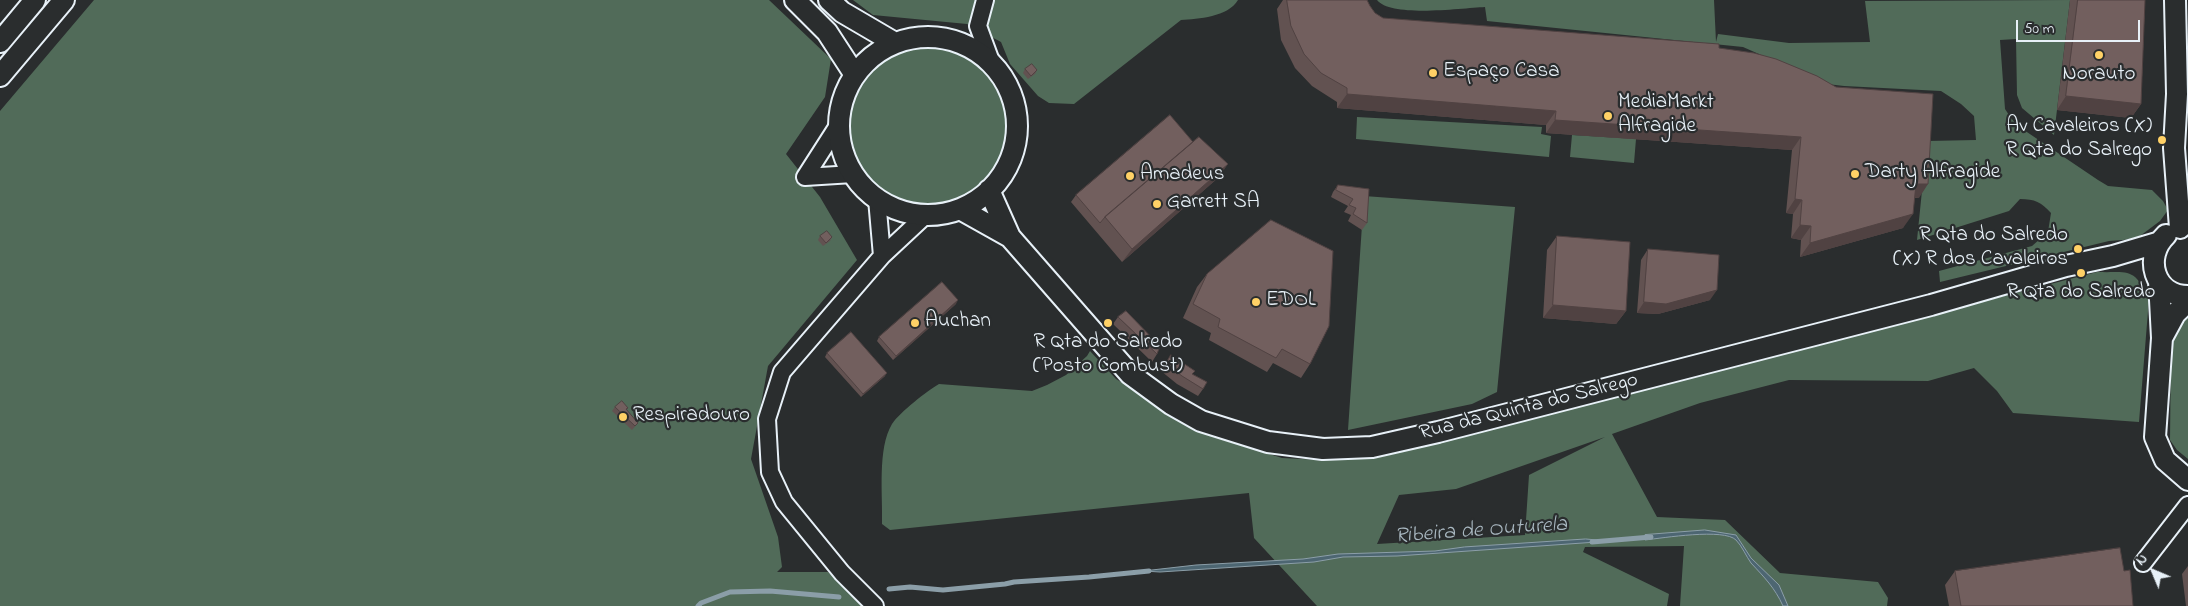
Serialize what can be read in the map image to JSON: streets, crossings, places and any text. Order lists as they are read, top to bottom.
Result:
{
  "streets": {
    "street": ["Rua da Quinta do Salrego"]
  },
  "water": ["Ribeira de Outurela"],
  "places": [
    "Norauto",
    "Espaço Casa",
    "MediaMarkt Alfragide",
    "Av Cavaleiros (X) R Qta do Salrego",
    "Darty Alfragide",
    "Amadeus",
    "Garrett SA",
    "R Qta do Salredo (X) R dos Cavaleiros",
    "R Qta do Salredo",
    "EDOL",
    "Auchan",
    "R Qta do Salredo (Posto Combust)",
    "Respiradouro"
  ],
  "scale_bar": "50 m",
  "north": "top left"
}
